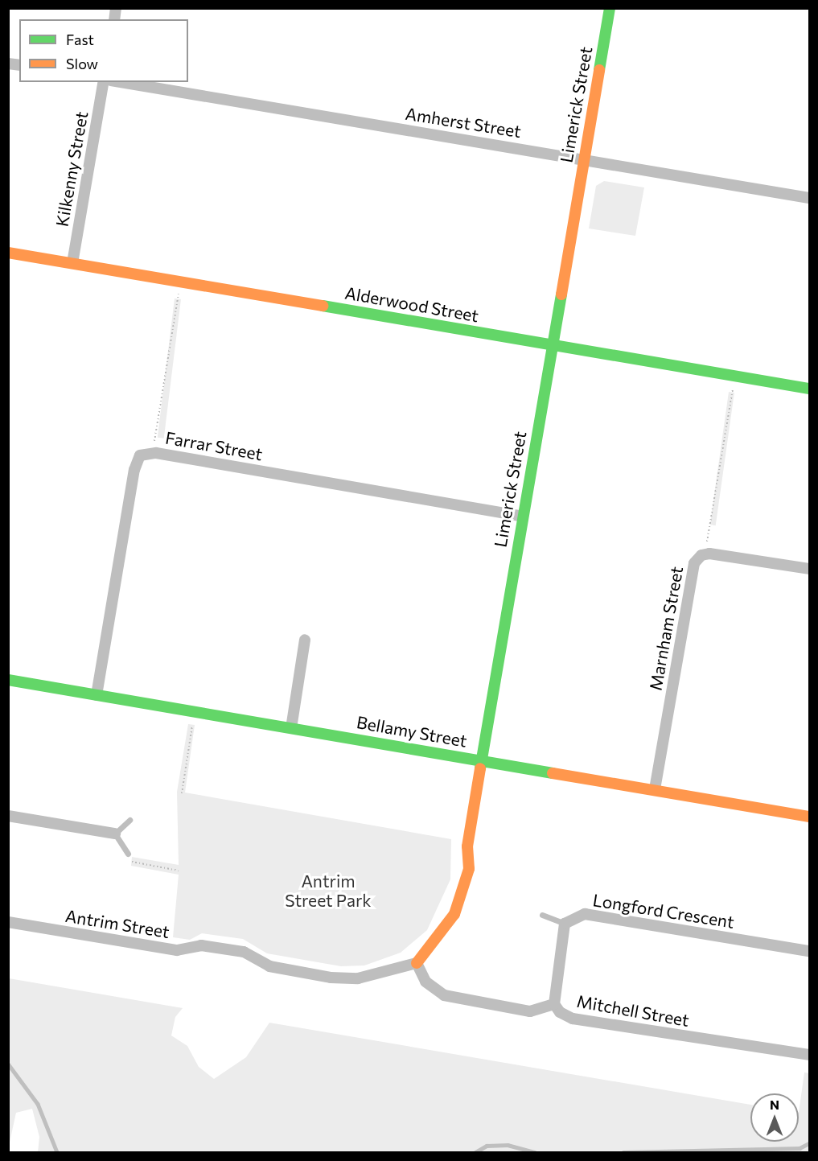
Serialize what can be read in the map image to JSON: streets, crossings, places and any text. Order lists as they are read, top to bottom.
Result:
{
  "streets": {
    "street": [
      "Limerick Street",
      "Amherst Street",
      "Kilkenny Street",
      "Alderwood Street",
      "Farrar Street",
      "Marnham Street",
      "Bellamy Street",
      "Longford Crescent",
      "Antrim Street",
      "Mitchell Street"
    ]
  },
  "crossings": [
    ["Limerick Street", "Amherst Street"],
    ["Limerick Street", "Alderwood Street"],
    ["Limerick Street", "Farrar Street"],
    ["Limerick Street", "Bellamy Street"],
    ["Limerick Street", "Antrim Street"],
    ["Limerick Street", "Mitchell Street"],
    ["Kilkenny Street", "Alderwood Street"],
    ["Farrar Street", "Bellamy Street"],
    ["Marnham Street", "Bellamy Street"],
    ["Antrim Street", "Mitchell Street"]
  ],
  "parks": ["Antrim Street Park"],
  "legend": ["Fast", "Slow"],
  "north": "top"
}
